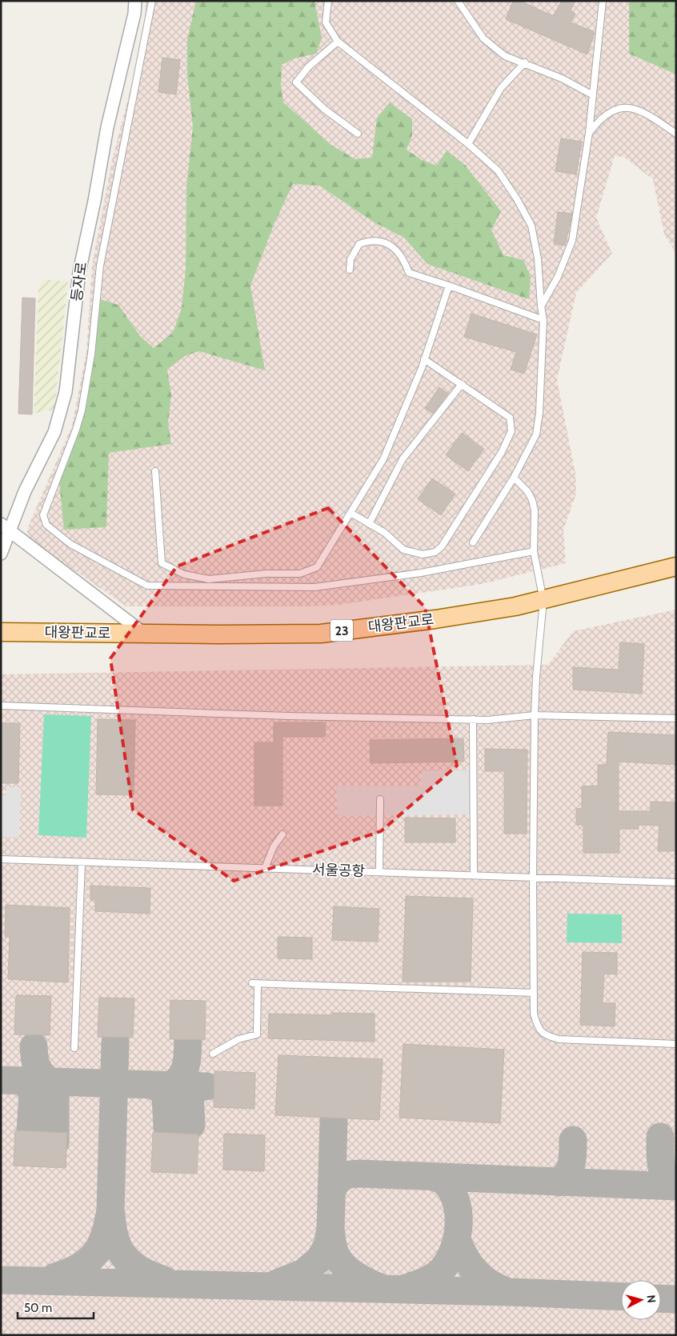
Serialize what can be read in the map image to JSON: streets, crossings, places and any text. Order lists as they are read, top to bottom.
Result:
{
  "streets": {
    "main road": ["대왕판교로", "23"],
    "street": ["등자로"],
    "lane": ["서울공항"]
  },
  "scale_bar": "50 m",
  "north": "right"
}
